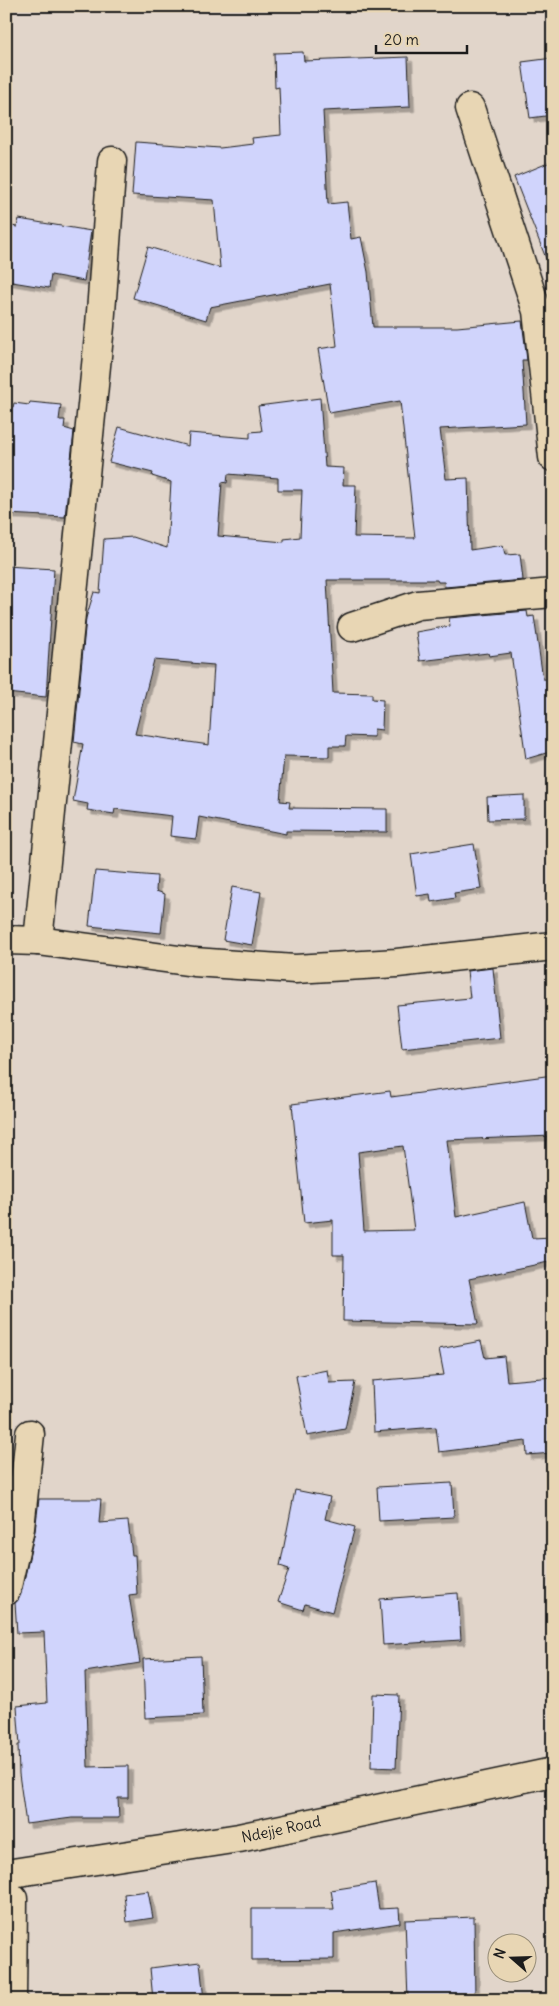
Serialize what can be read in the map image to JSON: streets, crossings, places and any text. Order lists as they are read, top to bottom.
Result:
{
  "streets": {
    "street": ["Ndejje Road"]
  },
  "scale_bar": "20 m",
  "north": "left"
}
